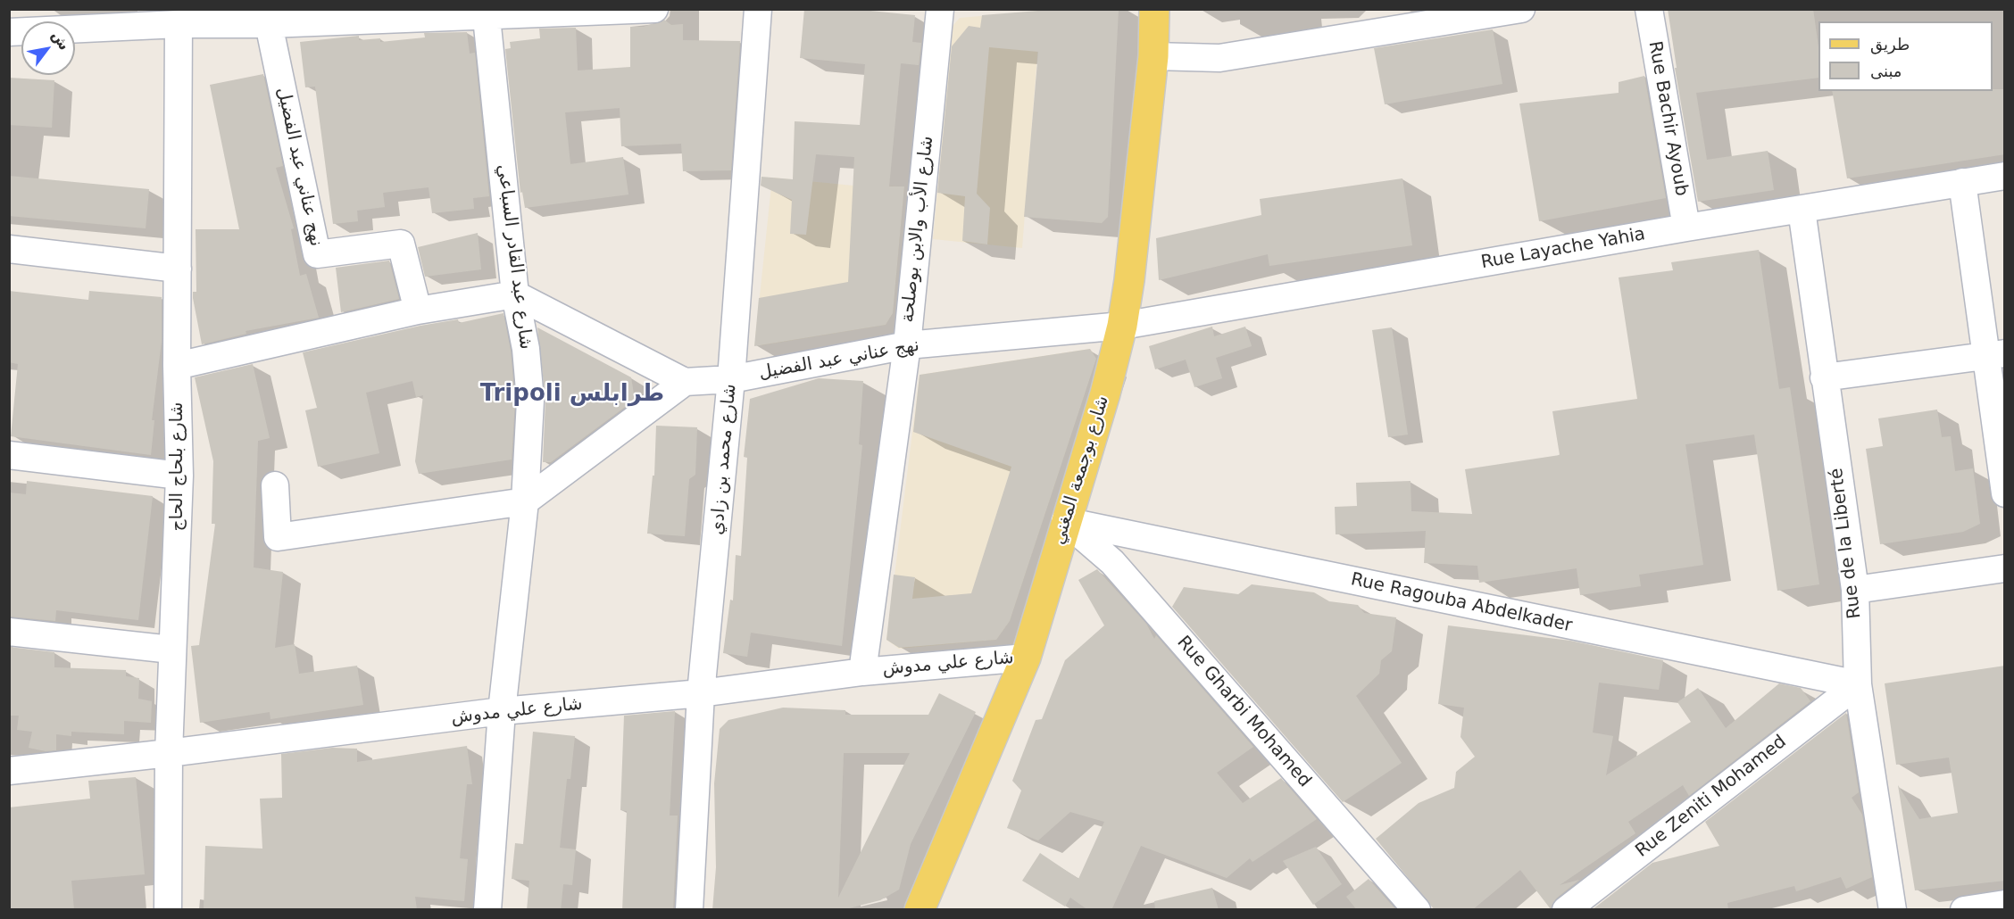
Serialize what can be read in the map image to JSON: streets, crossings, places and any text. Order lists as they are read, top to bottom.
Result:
{
  "streets": {
    "main road": ["شارع بوجمعة المغني"],
    "street": [
      "Rue Bachir Ayoub",
      "نهج عناني عبد الفضيل",
      "شارع الأب والابن بوصلحة",
      "Rue Layache Yahia",
      "شارع عبد القادر السباعي",
      "شارع محمد بن زادي",
      "شارع بلحاج الحاج",
      "Rue de la Liberté",
      "Rue Ragouba Abdelkader",
      "شارع علي مدوش",
      "Rue Gharbi Mohamed",
      "Rue Zeniti Mohamed"
    ]
  },
  "crossings": [
    ["Rue Bachir Ayoub", "Rue Layache Yahia"],
    ["نهج عناني عبد الفضيل", "شارع الأب والابن بوصلحة"],
    ["نهج عناني عبد الفضيل", "Rue Layache Yahia"],
    ["نهج عناني عبد الفضيل", "شارع محمد بن زادي"],
    ["نهج عناني عبد الفضيل", "شارع بوجمعة المغني"],
    ["شارع الأب والابن بوصلحة", "شارع علي مدوش"],
    ["Rue Layache Yahia", "شارع بوجمعة المغني"],
    ["Rue Layache Yahia", "Rue de la Liberté"],
    ["شارع عبد القادر السباعي", "شارع علي مدوش"],
    ["شارع محمد بن زادي", "شارع علي مدوش"],
    ["شارع بلحاج الحاج", "شارع علي مدوش"],
    ["شارع بوجمعة المغني", "Rue Ragouba Abdelkader"],
    ["شارع بوجمعة المغني", "شارع علي مدوش"],
    ["شارع بوجمعة المغني", "Rue Gharbi Mohamed"],
    ["Rue de la Liberté", "Rue Ragouba Abdelkader"],
    ["Rue de la Liberté", "Rue Zeniti Mohamed"],
    ["Rue Ragouba Abdelkader", "Rue Gharbi Mohamed"],
    ["Rue Ragouba Abdelkader", "Rue Zeniti Mohamed"]
  ],
  "districts": ["Tripoli طرابلس"],
  "legend": ["طريق", "مبنى"],
  "north": "top right"
}
